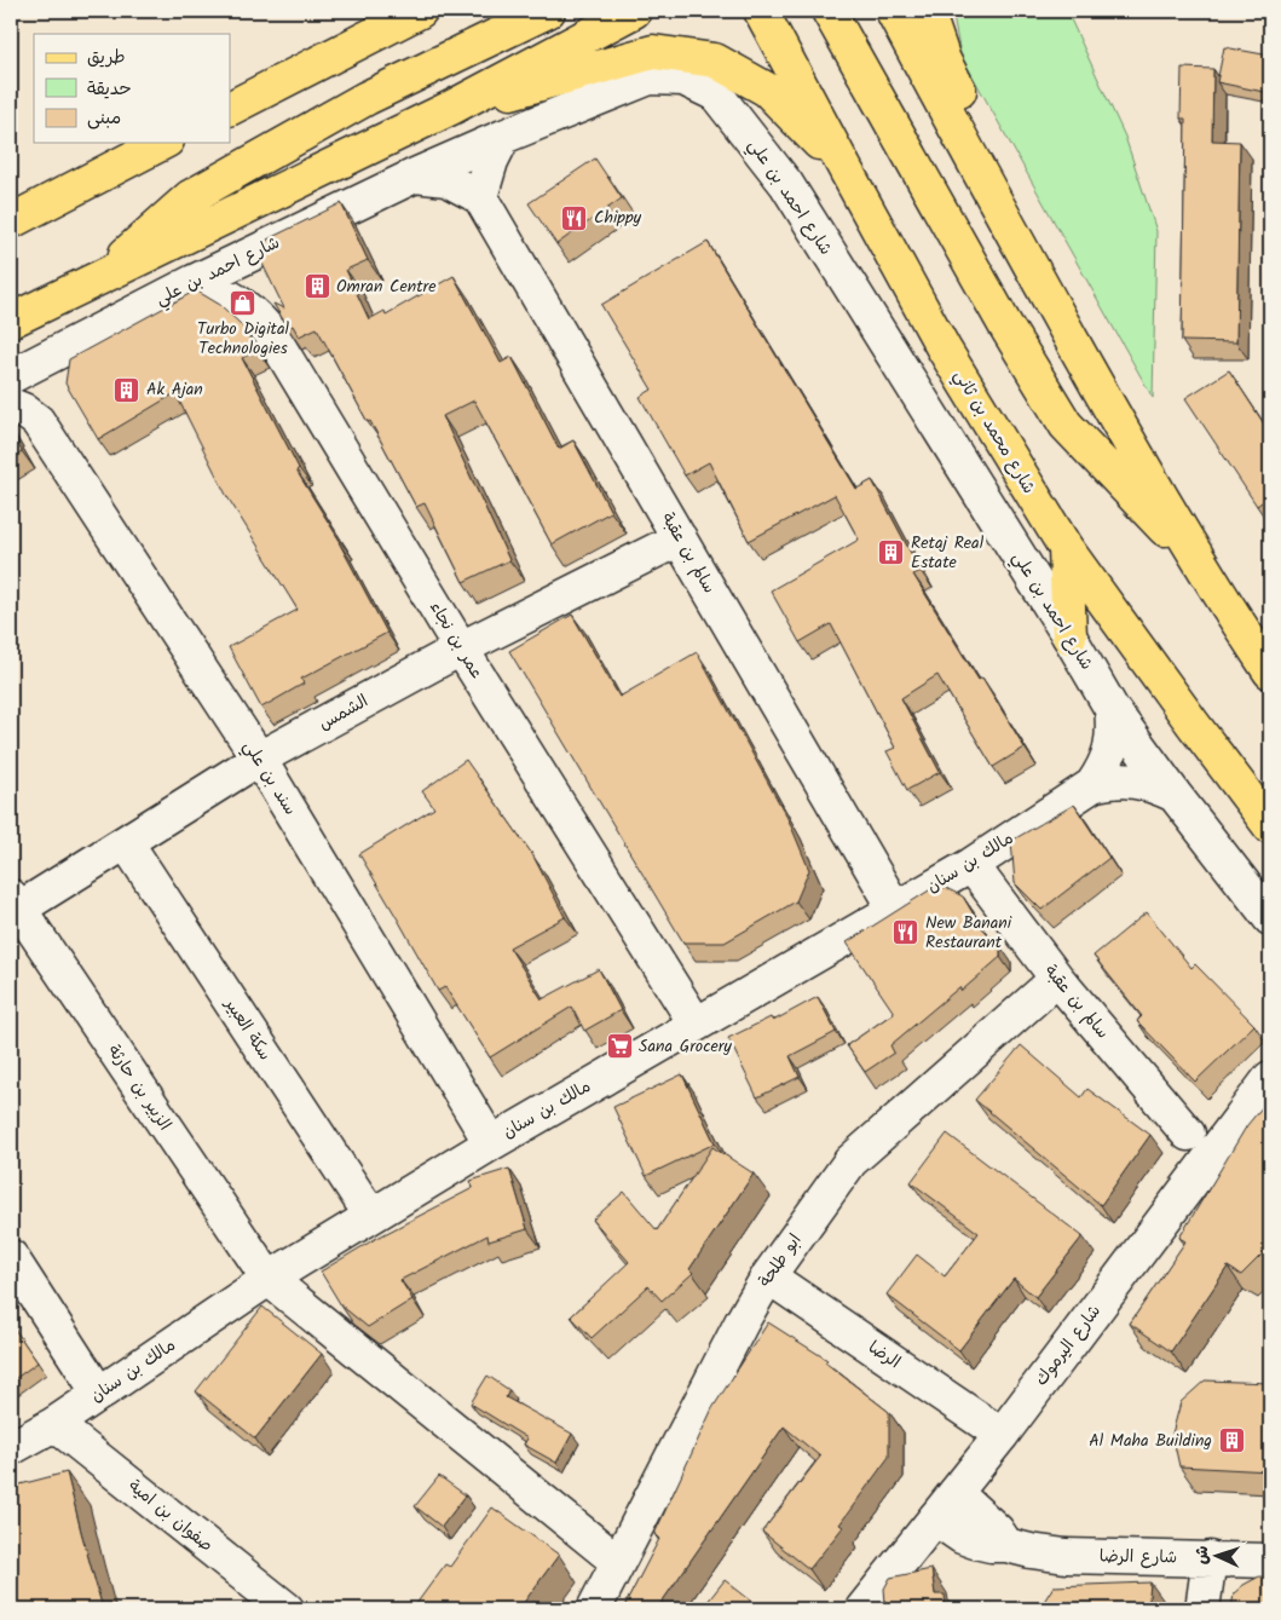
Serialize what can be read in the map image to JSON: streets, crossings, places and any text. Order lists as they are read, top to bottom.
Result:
{
  "streets": {
    "main road": ["شارع محمد بن ثاني"],
    "street": [
      "شارع احمد بن علي",
      "سالم بن عقبة",
      "عمر بن نجاء",
      "الشمس",
      "سند بن علي",
      "مالك بن سنان",
      "سكة العبير",
      "الزبير بن حارثة",
      "ابو طلحة",
      "شارع اليرموك",
      "الرضا",
      "صفوان بن امية",
      "شارع الرضا"
    ]
  },
  "crossings": [
    ["شارع احمد بن علي", "عمر بن نجاء"],
    ["شارع احمد بن علي", "سند بن علي"],
    ["شارع احمد بن علي", "مالك بن سنان"],
    ["سالم بن عقبة", "الشمس"],
    ["سالم بن عقبة", "مالك بن سنان"],
    ["سالم بن عقبة", "ابو طلحة"],
    ["عمر بن نجاء", "الشمس"],
    ["عمر بن نجاء", "مالك بن سنان"],
    ["الشمس", "سند بن علي"],
    ["الشمس", "سكة العبير"],
    ["الشمس", "الزبير بن حارثة"],
    ["سند بن علي", "مالك بن سنان"],
    ["مالك بن سنان", "سكة العبير"],
    ["مالك بن سنان", "الزبير بن حارثة"],
    ["مالك بن سنان", "صفوان بن امية"],
    ["الزبير بن حارثة", "ابو طلحة"],
    ["ابو طلحة", "الرضا"],
    ["شارع اليرموك", "الرضا"],
    ["شارع اليرموك", "شارع الرضا"]
  ],
  "places": {
    "restaurant": ["Chippy", "New Banani Restaurant"],
    "building": [
      "Omran Centre",
      "Ak Ajan",
      "Retaj Real Estate",
      "Al Maha Building"
    ],
    "shop": ["Turbo Digital Technologies"],
    "supermarket": ["Sana Grocery"]
  },
  "legend": ["طريق", "حديقة", "مبنى"],
  "north": "left"
}
